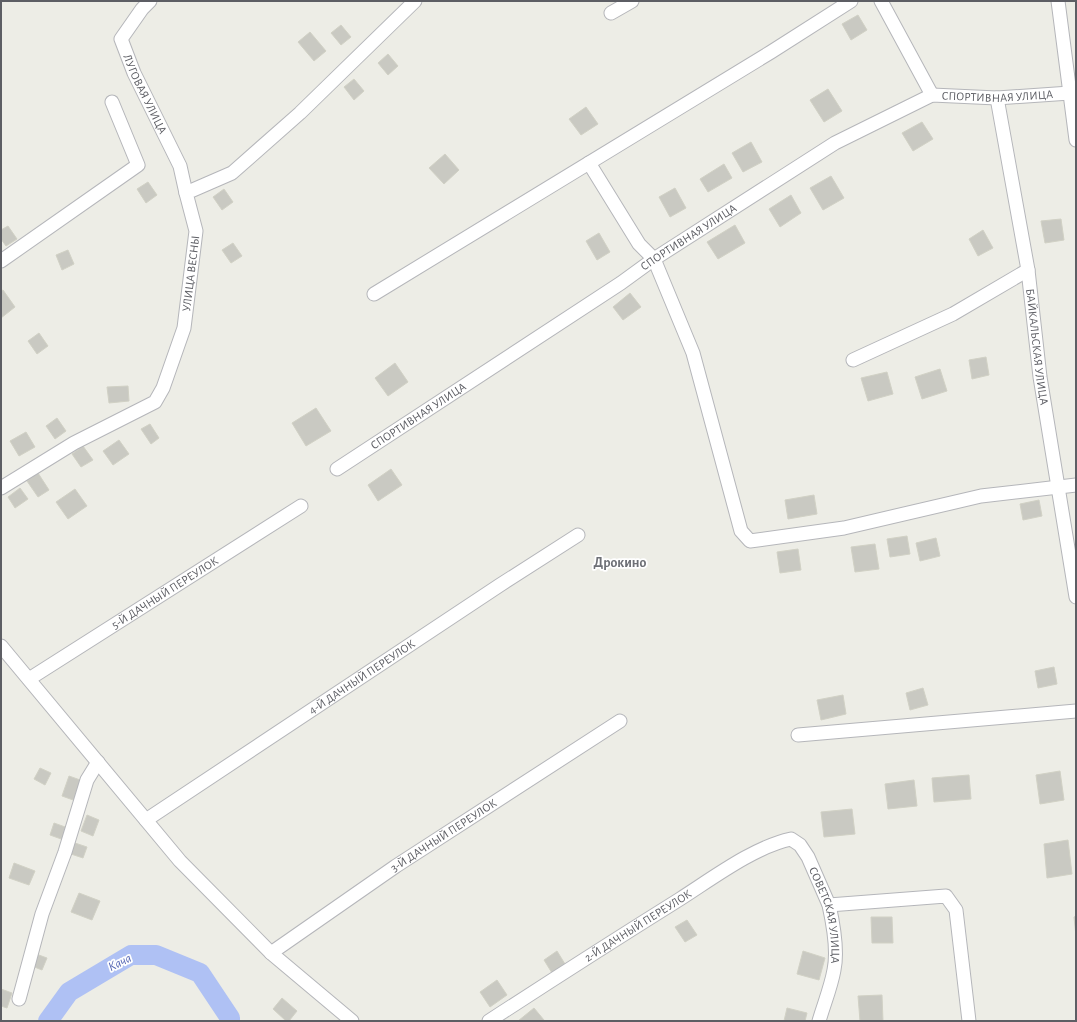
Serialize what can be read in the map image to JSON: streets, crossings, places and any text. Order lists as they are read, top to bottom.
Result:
{
  "streets": {
    "street": [
      "ЛУГОВАЯ УЛИЦА",
      "СПОРТИВНАЯ УЛИЦА",
      "УЛИЦА ВЕСНЫ",
      "БАЙКАЛЬСКАЯ УЛИЦА",
      "5-Й ДАЧНЫЙ ПЕРЕУЛОК",
      "4-Й ДАЧНЫЙ ПЕРЕУЛОК",
      "3-Й ДАЧНЫЙ ПЕРЕУЛОК",
      "СОВЕТСКАЯ УЛИЦА",
      "2-Й ДАЧНЫЙ ПЕРЕУЛОК"
    ]
  },
  "crossings": [
    ["ЛУГОВАЯ УЛИЦА", "УЛИЦА ВЕСНЫ"],
    ["СПОРТИВНАЯ УЛИЦА", "БАЙКАЛЬСКАЯ УЛИЦА"],
    ["СОВЕТСКАЯ УЛИЦА", "2-Й ДАЧНЫЙ ПЕРЕУЛОК"]
  ],
  "districts": ["Дрокино"],
  "water": ["Кача"]
}
